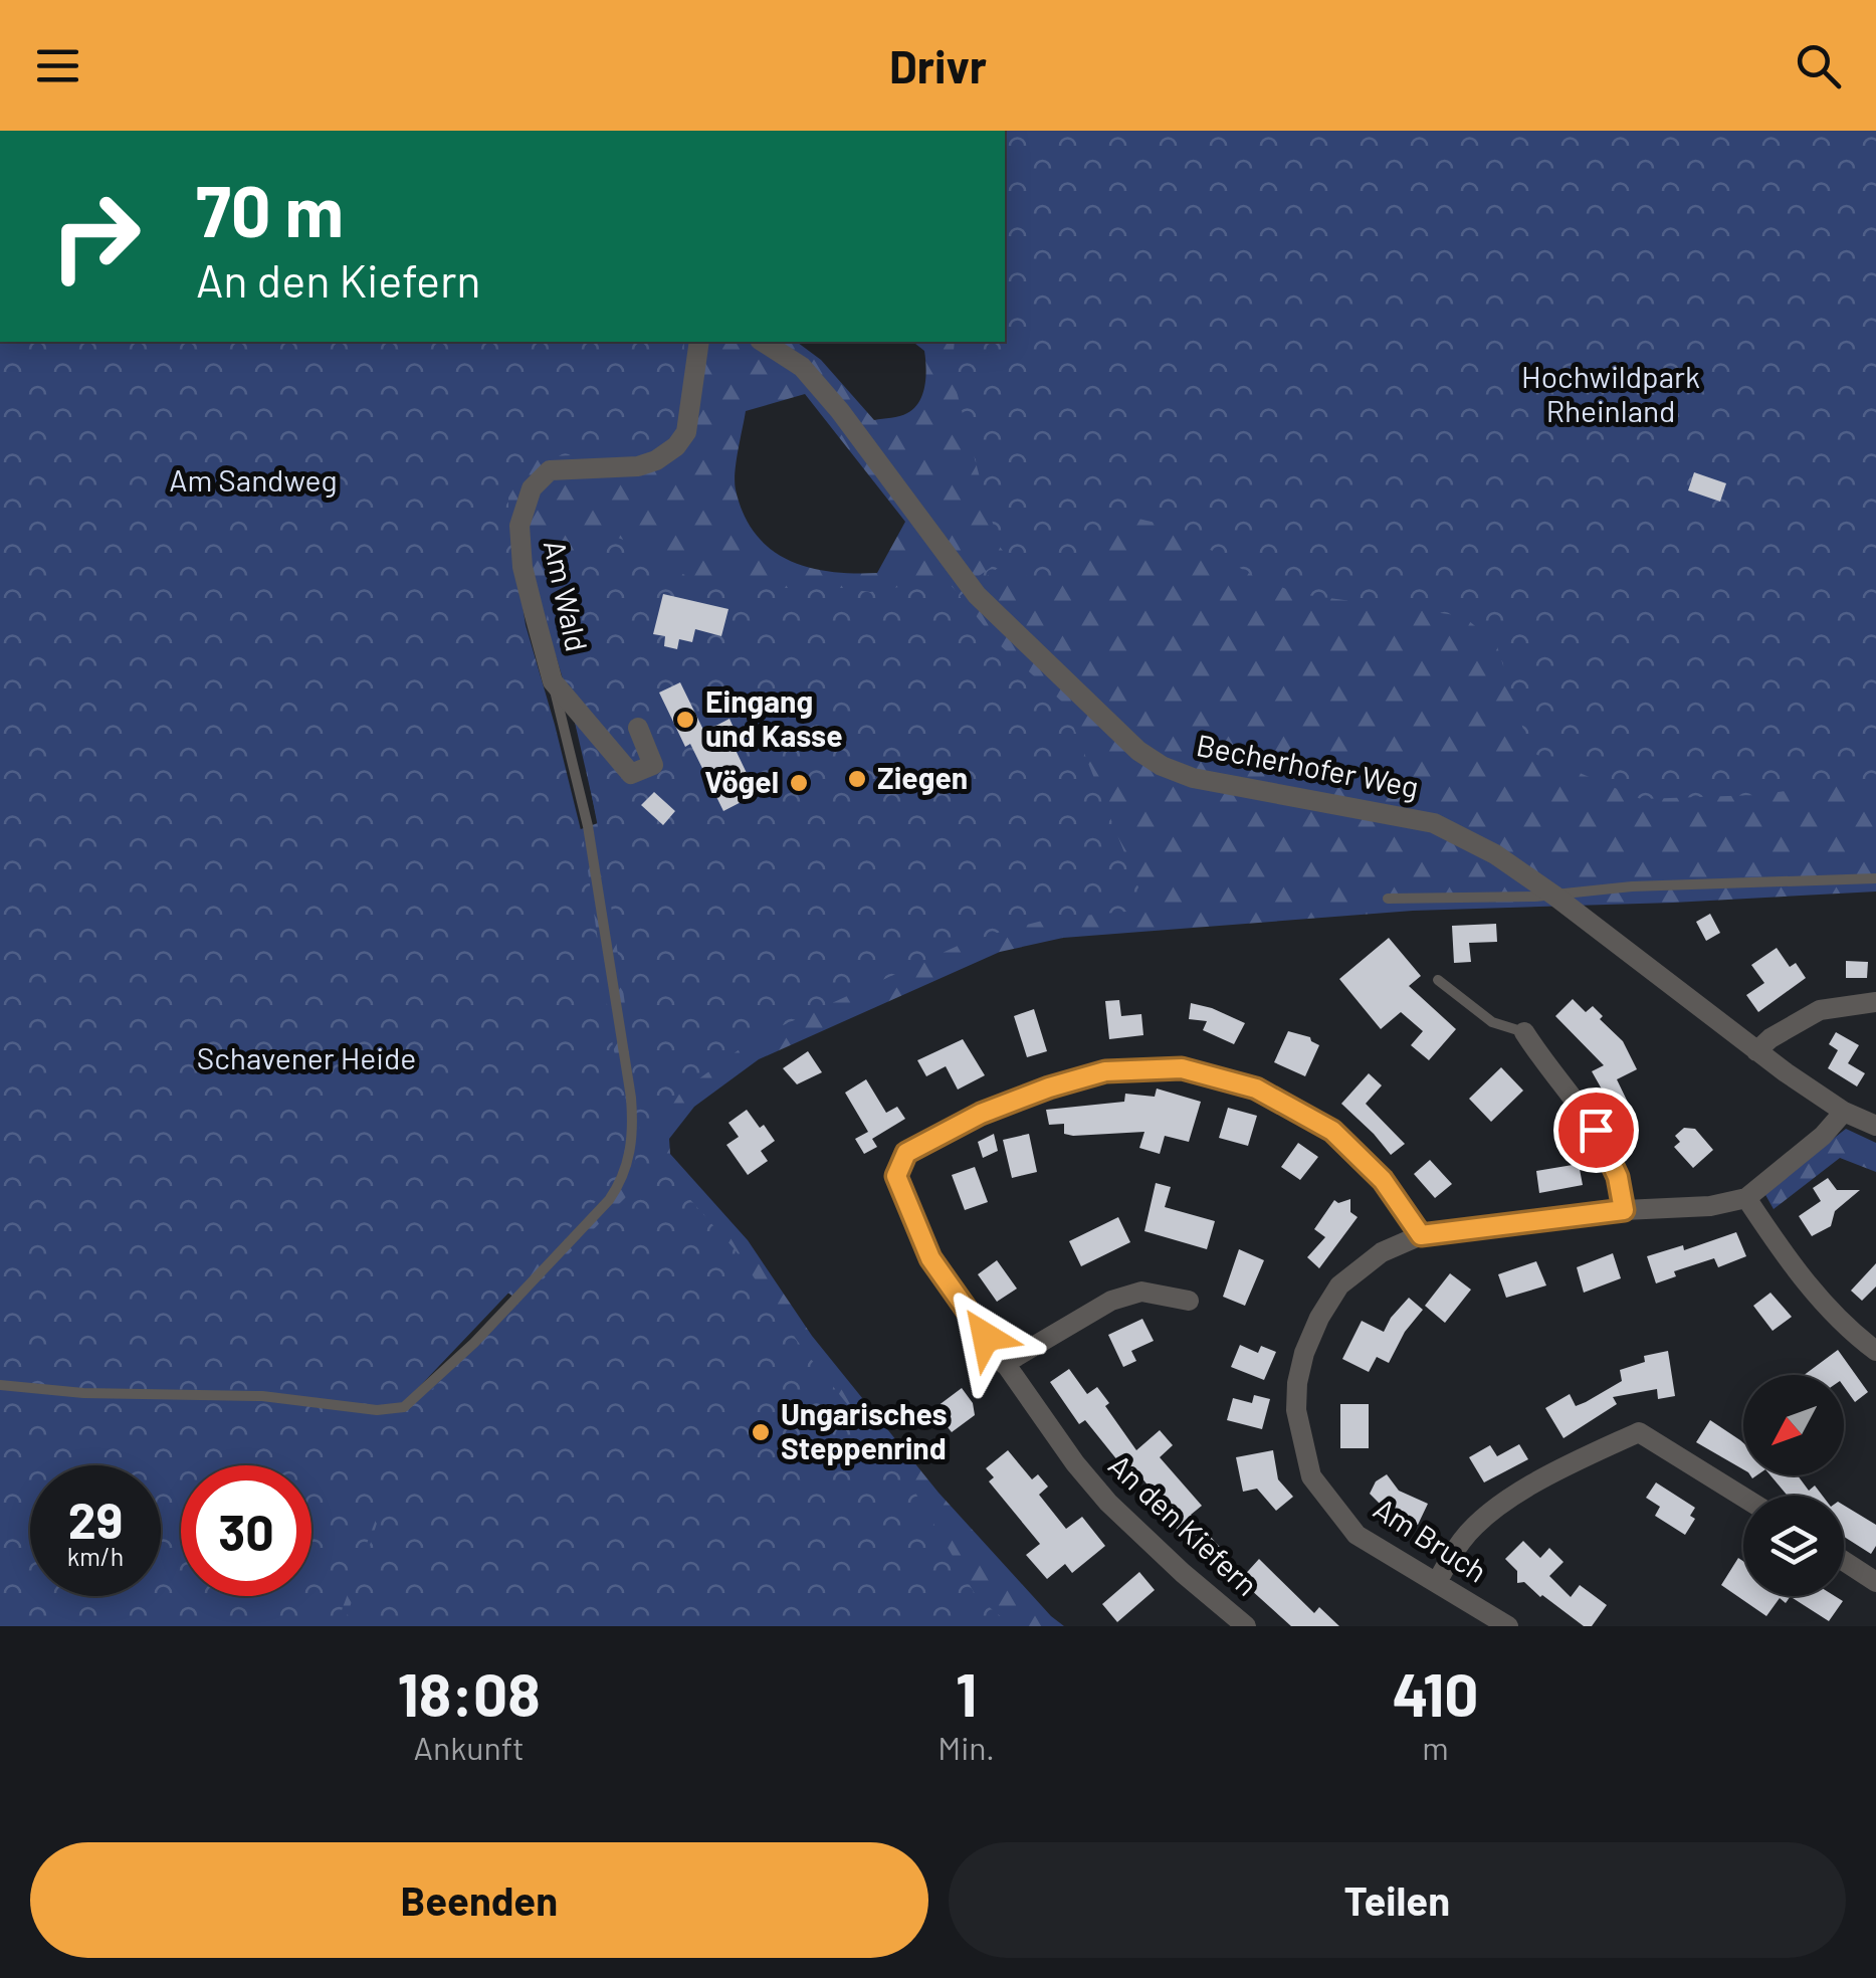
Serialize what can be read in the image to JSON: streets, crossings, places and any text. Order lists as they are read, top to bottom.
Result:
{
  "streets": {
    "street": [
      "Am Wald",
      "Becherhofer Weg",
      "An den Kiefern",
      "Am Bruch"
    ]
  },
  "crossings": [
    ["Becherhofer Weg", "Am Bruch"],
    ["An den Kiefern", "Am Bruch"]
  ],
  "parks": ["Hochwildpark Rheinland", "Am Sandweg", "Schavener Heide"],
  "places": [
    "Eingang und Kasse",
    "Ziegen",
    "Vögel",
    "Ungarisches Steppenrind"
  ],
  "north": "bottom left",
  "page": {
    "header": "Drivr",
    "turn": ["70 m", "An den Kiefern"],
    "speed": "29 km/h",
    "limit": "30",
    "eta": [
      "18:08",
      "Ankunft",
      "1",
      "Min.",
      "410",
      "m"
    ],
    "buttons": ["Beenden", "Teilen"]
  }
}
